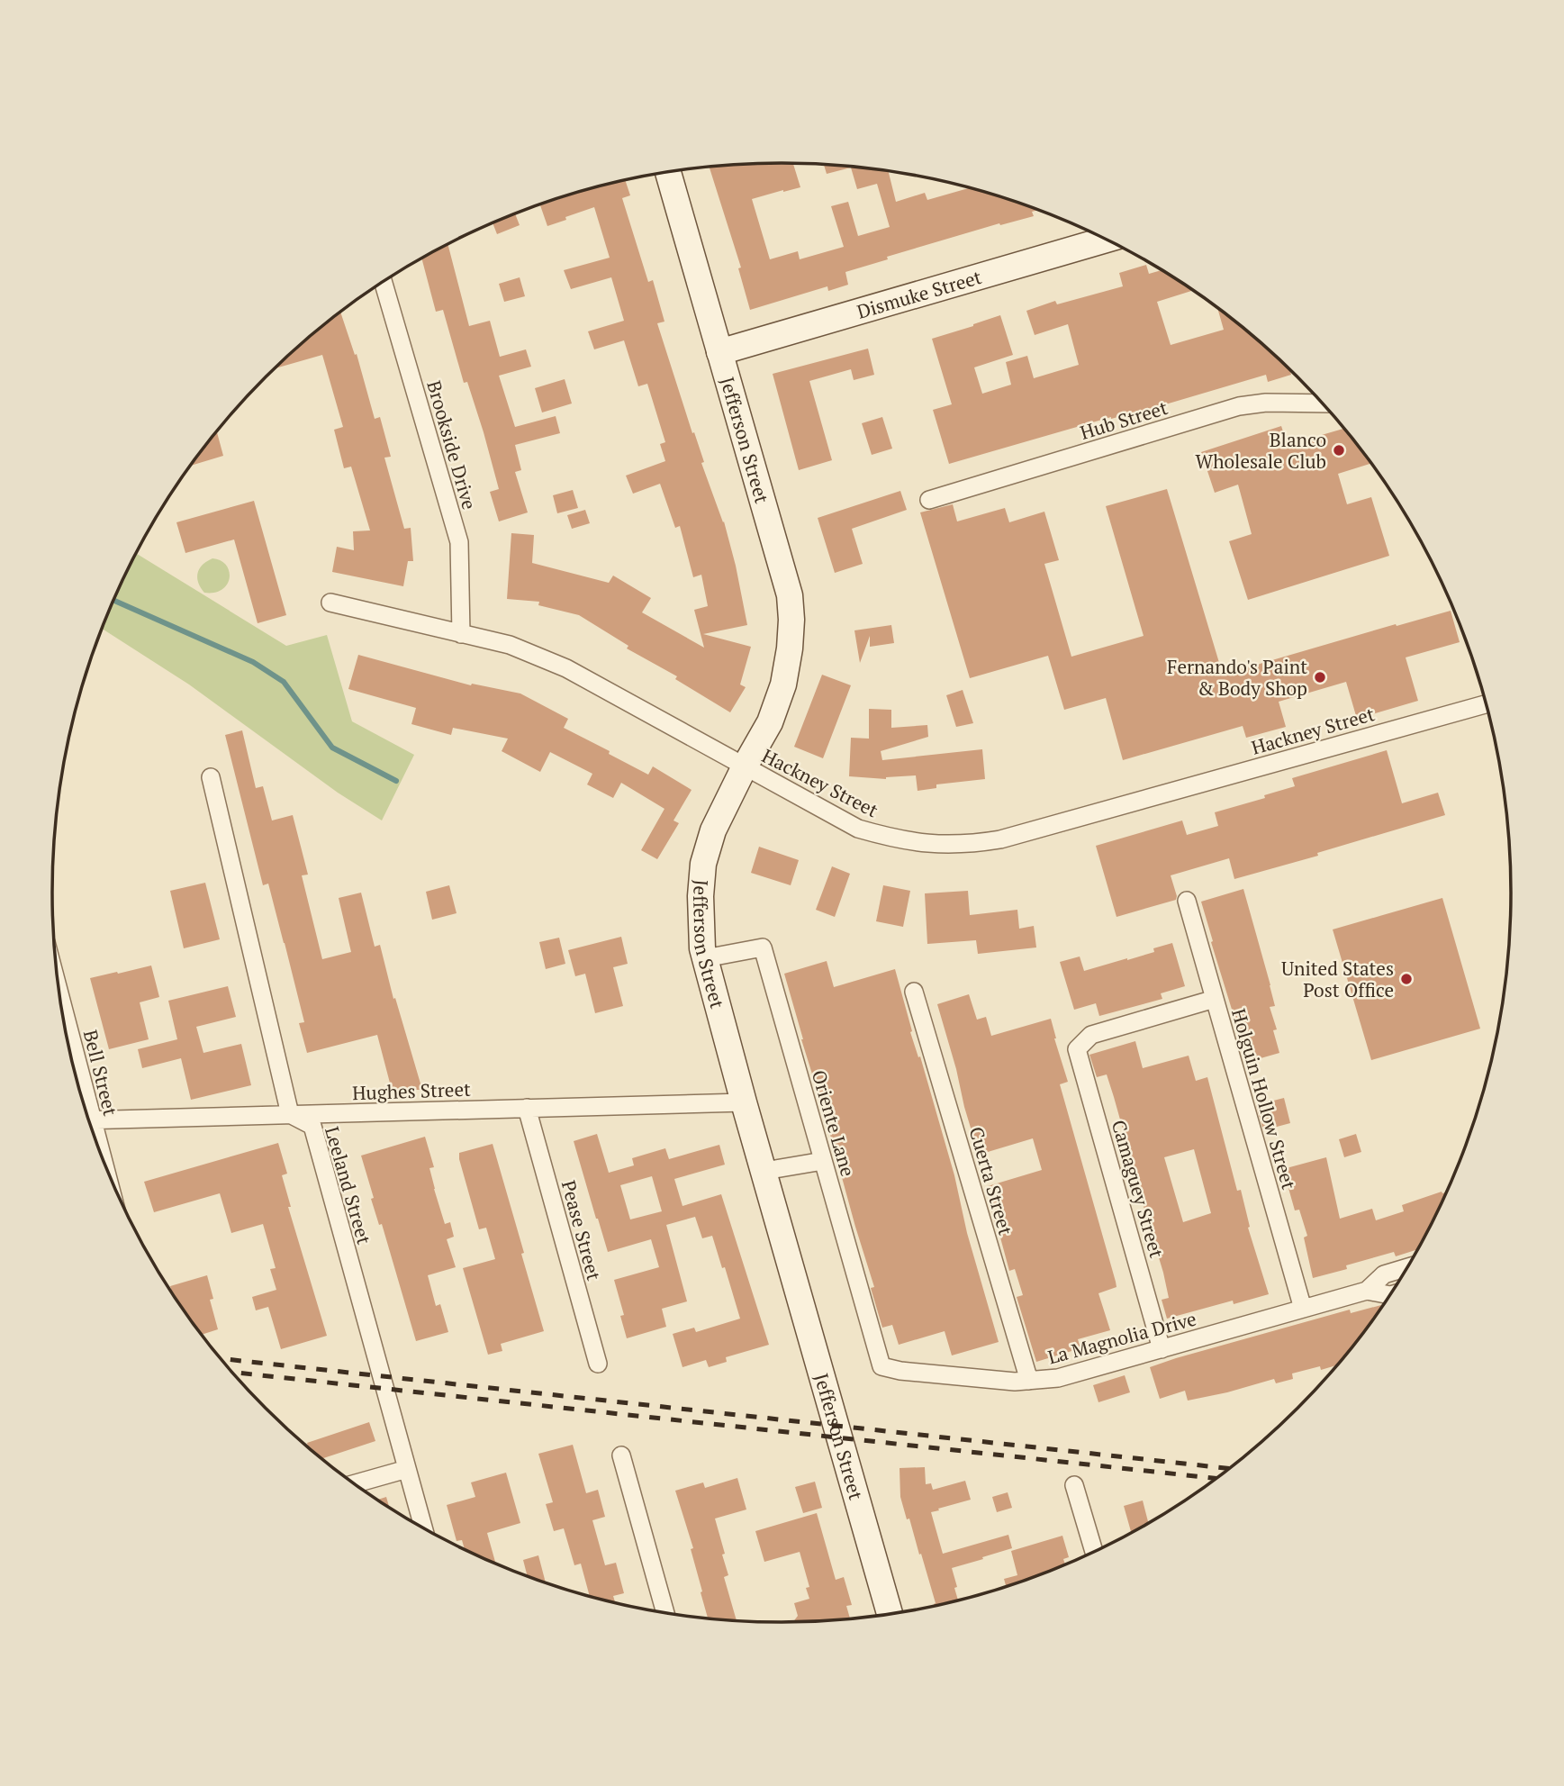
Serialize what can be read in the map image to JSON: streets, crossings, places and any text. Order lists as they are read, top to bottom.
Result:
{
  "streets": {
    "street": [
      "Dismuke Street",
      "Hub Street",
      "Jefferson Street",
      "Brookside Drive",
      "Hackney Street",
      "Bell Street",
      "Hughes Street",
      "Holguin Hollow Street",
      "Oriente Lane",
      "Cuerta Street",
      "Leeland Street",
      "Camaguey Street",
      "Pease Street",
      "La Magnolia Drive"
    ]
  },
  "crossings": [
    ["Dismuke Street", "Jefferson Street"],
    ["Jefferson Street", "Hackney Street"],
    ["Jefferson Street", "Hughes Street"],
    ["Jefferson Street", "Oriente Lane"],
    ["Brookside Drive", "Hackney Street"],
    ["Hughes Street", "Leeland Street"],
    ["Hughes Street", "Pease Street"],
    ["Holguin Hollow Street", "Camaguey Street"],
    ["Holguin Hollow Street", "La Magnolia Drive"],
    ["Oriente Lane", "La Magnolia Drive"],
    ["Cuerta Street", "La Magnolia Drive"],
    ["Camaguey Street", "La Magnolia Drive"]
  ],
  "places": ["Blanco Wholesale Club", "Fernando's Paint & Body Shop", "United States Post Office"]
}
